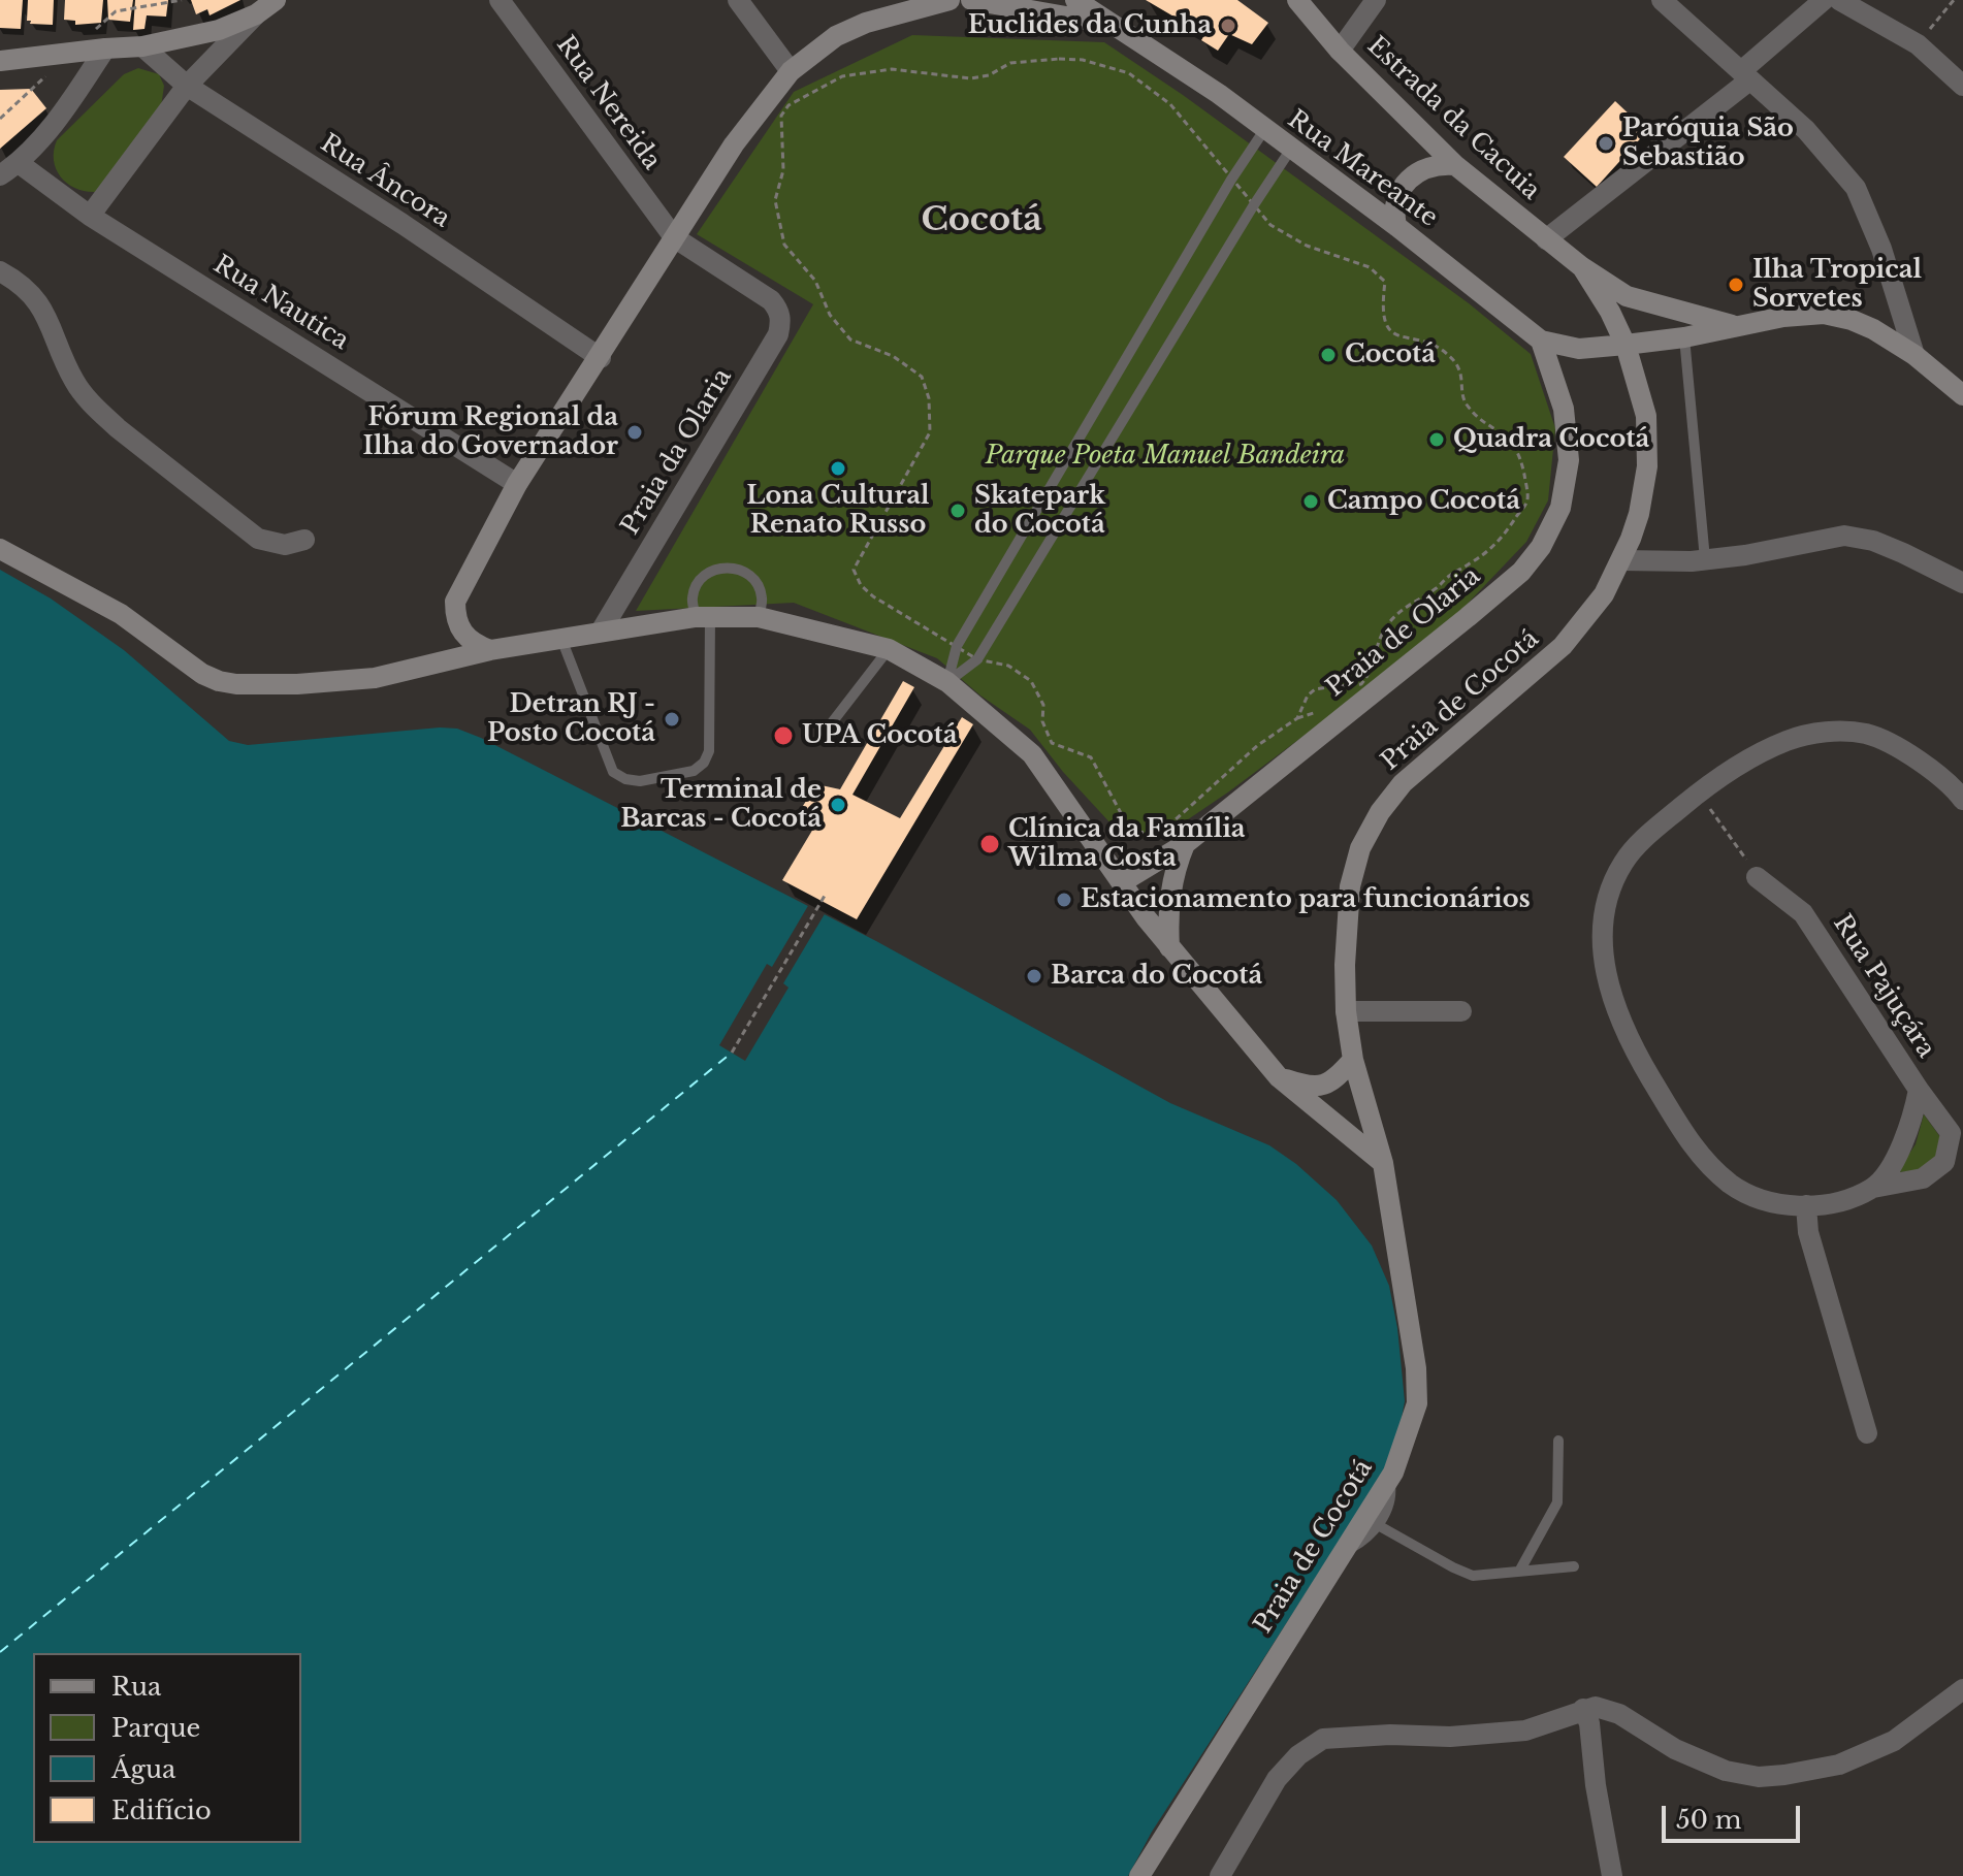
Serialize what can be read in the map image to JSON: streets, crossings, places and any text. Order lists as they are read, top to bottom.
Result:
{
  "streets": {
    "street": [
      "Rua Nereida",
      "Estrada da Cacuia",
      "Rua Mareante",
      "Rua Âncora",
      "Rua Nautica",
      "Praia da Olaria",
      "Praia de Olaria",
      "Praia de Cocotá",
      "Rua Pajuçára"
    ]
  },
  "crossings": [
    ["Rua Nereida", "Praia da Olaria"],
    ["Estrada da Cacuia", "Rua Mareante"],
    ["Estrada da Cacuia", "Praia de Cocotá"],
    ["Rua Mareante", "Praia de Olaria"],
    ["Rua Mareante", "Praia de Cocotá"]
  ],
  "districts": ["Cocotá"],
  "parks": ["Parque Poeta Manuel Bandeira"],
  "places": [
    "Euclides da Cunha",
    "Paróquia São Sebastião",
    "Ilha Tropical Sorvetes",
    "Cocotá",
    "Fórum Regional da Ilha do Governador",
    "Quadra Cocotá",
    "Lona Cultural Renato Russo",
    "Campo Cocotá",
    "Skatepark do Cocotá",
    "Detran RJ - Posto Cocotá",
    "UPA Cocotá",
    "Terminal de Barcas - Cocotá",
    "Clínica da Família Wilma Costa",
    "Estacionamento para funcionários",
    "Barca do Cocotá"
  ],
  "legend": [
    "Rua",
    "Parque",
    "Água",
    "Edifício"
  ],
  "scale_bar": "50 m"
}
